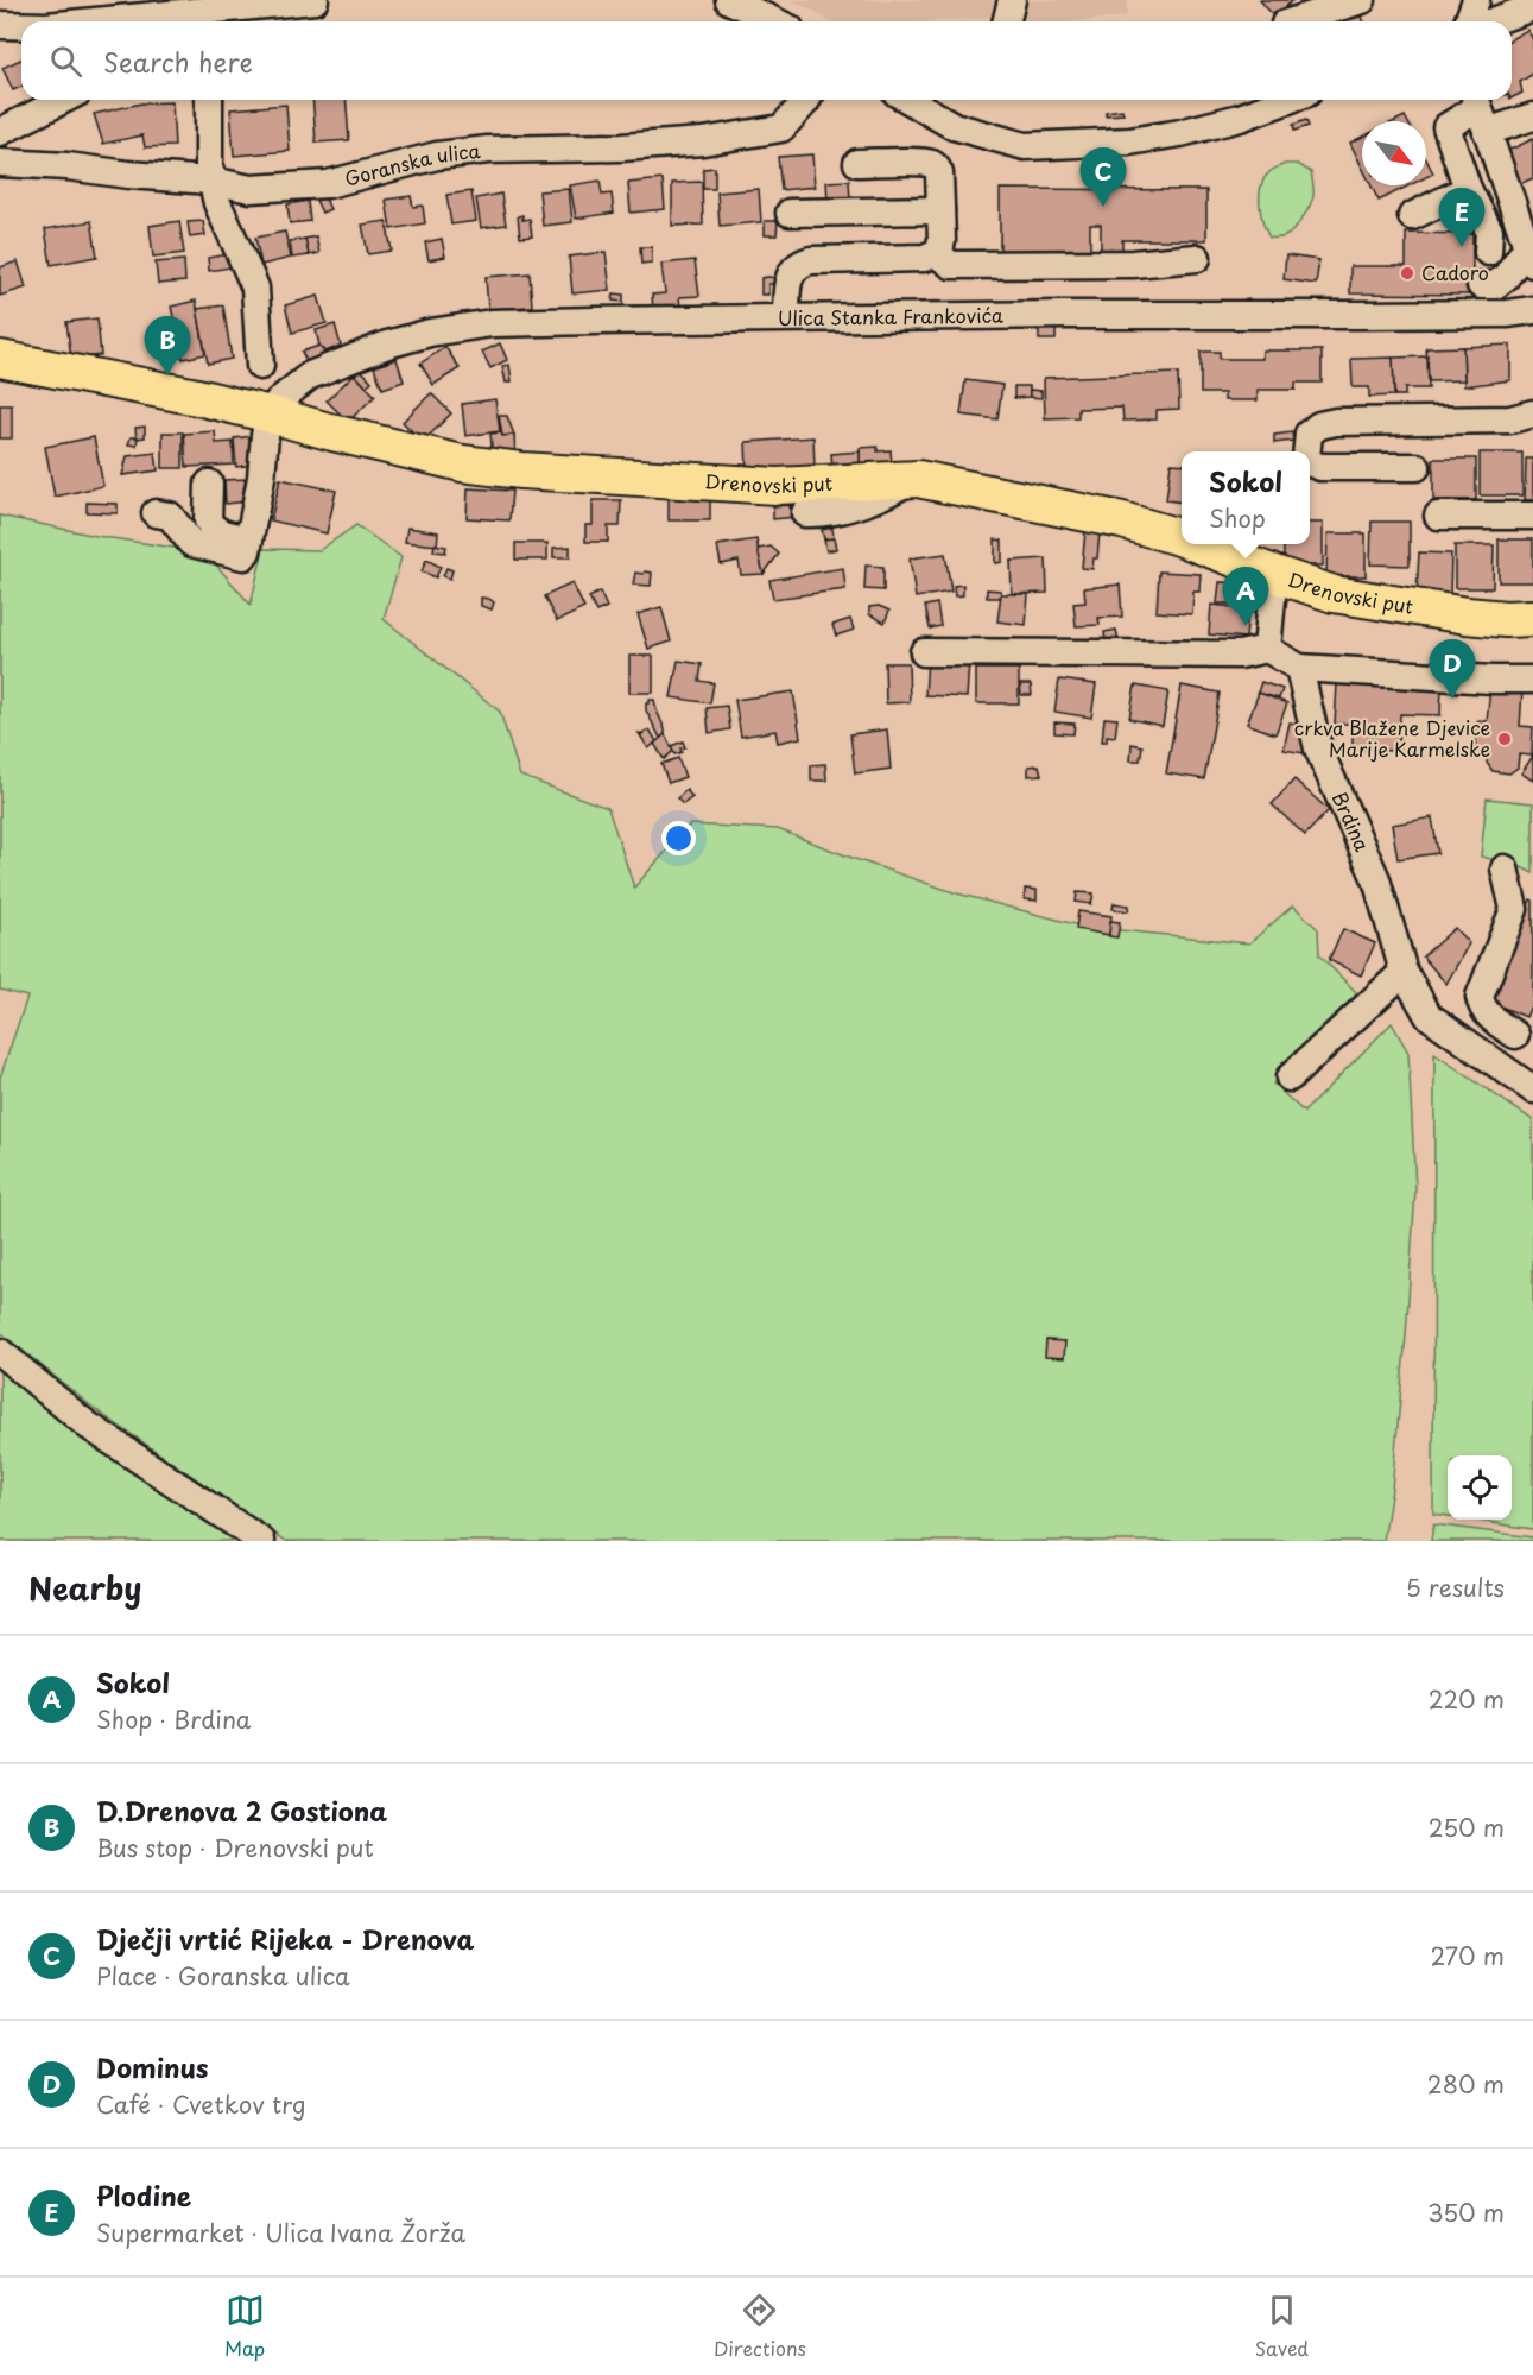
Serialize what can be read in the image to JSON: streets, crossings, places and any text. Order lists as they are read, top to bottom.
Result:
{
  "streets": {
    "main road": ["Drenovski put"],
    "street": ["Goranska ulica", "Ulica Stanka Frankovića", "Brdina"]
  },
  "crossings": [
    ["Ulica Stanka Frankovića", "Drenovski put"]
  ],
  "places": ["Cadoro", "crkva Blažene Djevice Marije Karmelske"],
  "north": "bottom right",
  "page": {
    "search": "Search here",
    "pins": [
      "C",
      "E",
      "B",
      "A",
      "D"
    ],
    "popup": ["Sokol", "Shop"],
    "heading": ["Nearby", "5 results"],
    "list": [
      {
        "mark": "A",
        "name": "Sokol",
        "note": "Shop · Brdina",
        "value": "220 m"
      },
      {
        "mark": "B",
        "name": "D.Drenova 2 Gostiona",
        "note": "Bus stop · Drenovski put",
        "value": "250 m"
      },
      {
        "mark": "C",
        "name": "Dječji vrtić Rijeka - Drenova",
        "note": "Place · Goranska ulica",
        "value": "270 m"
      },
      {
        "mark": "D",
        "name": "Dominus",
        "note": "Café · Cvetkov trg",
        "value": "280 m"
      },
      {
        "mark": "E",
        "name": "Plodine",
        "note": "Supermarket · Ulica Ivana Žorža",
        "value": "350 m"
      }
    ],
    "nav": ["Map", "Directions", "Saved"]
  }
}
